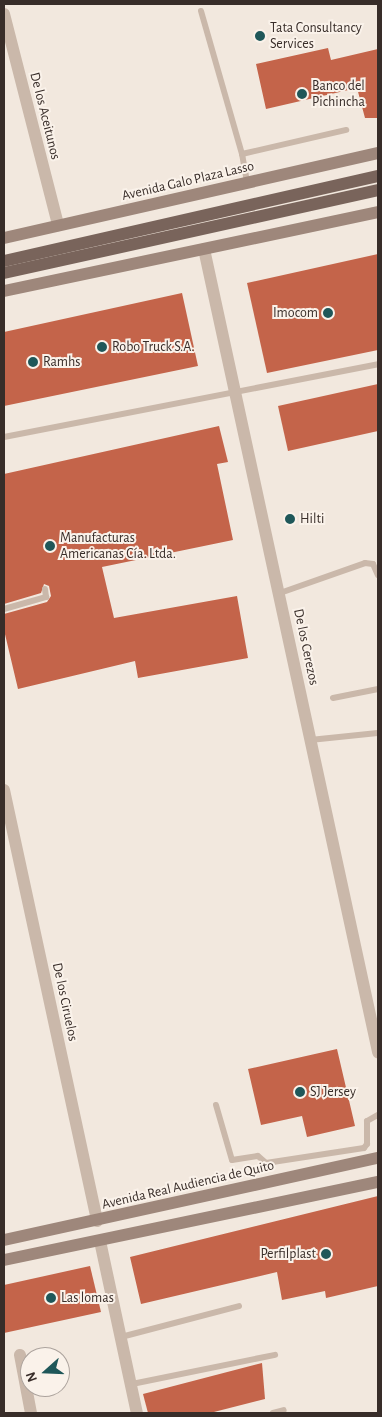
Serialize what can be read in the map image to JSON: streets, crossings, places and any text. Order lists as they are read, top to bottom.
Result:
{
  "streets": {
    "main road": ["Avenida Galo Plaza Lasso", "Avenida Real Audiencia de Quito"],
    "street": ["De los Aceitunos", "De los Cerezos", "De los Ciruelos"]
  },
  "crossings": [
    ["De los Aceitunos", "Avenida Galo Plaza Lasso"],
    ["De los Ciruelos", "Avenida Real Audiencia de Quito"]
  ],
  "places": [
    "Tata Consultancy Services",
    "Banco del Pichincha",
    "Imocom",
    "Robo Truck S.A.",
    "Ramhs",
    "Hilti",
    "Manufacturas Americanas Cía. Ltda.",
    "SJ Jersey",
    "Perfilplast",
    "Las lomas"
  ],
  "north": "left"
}
